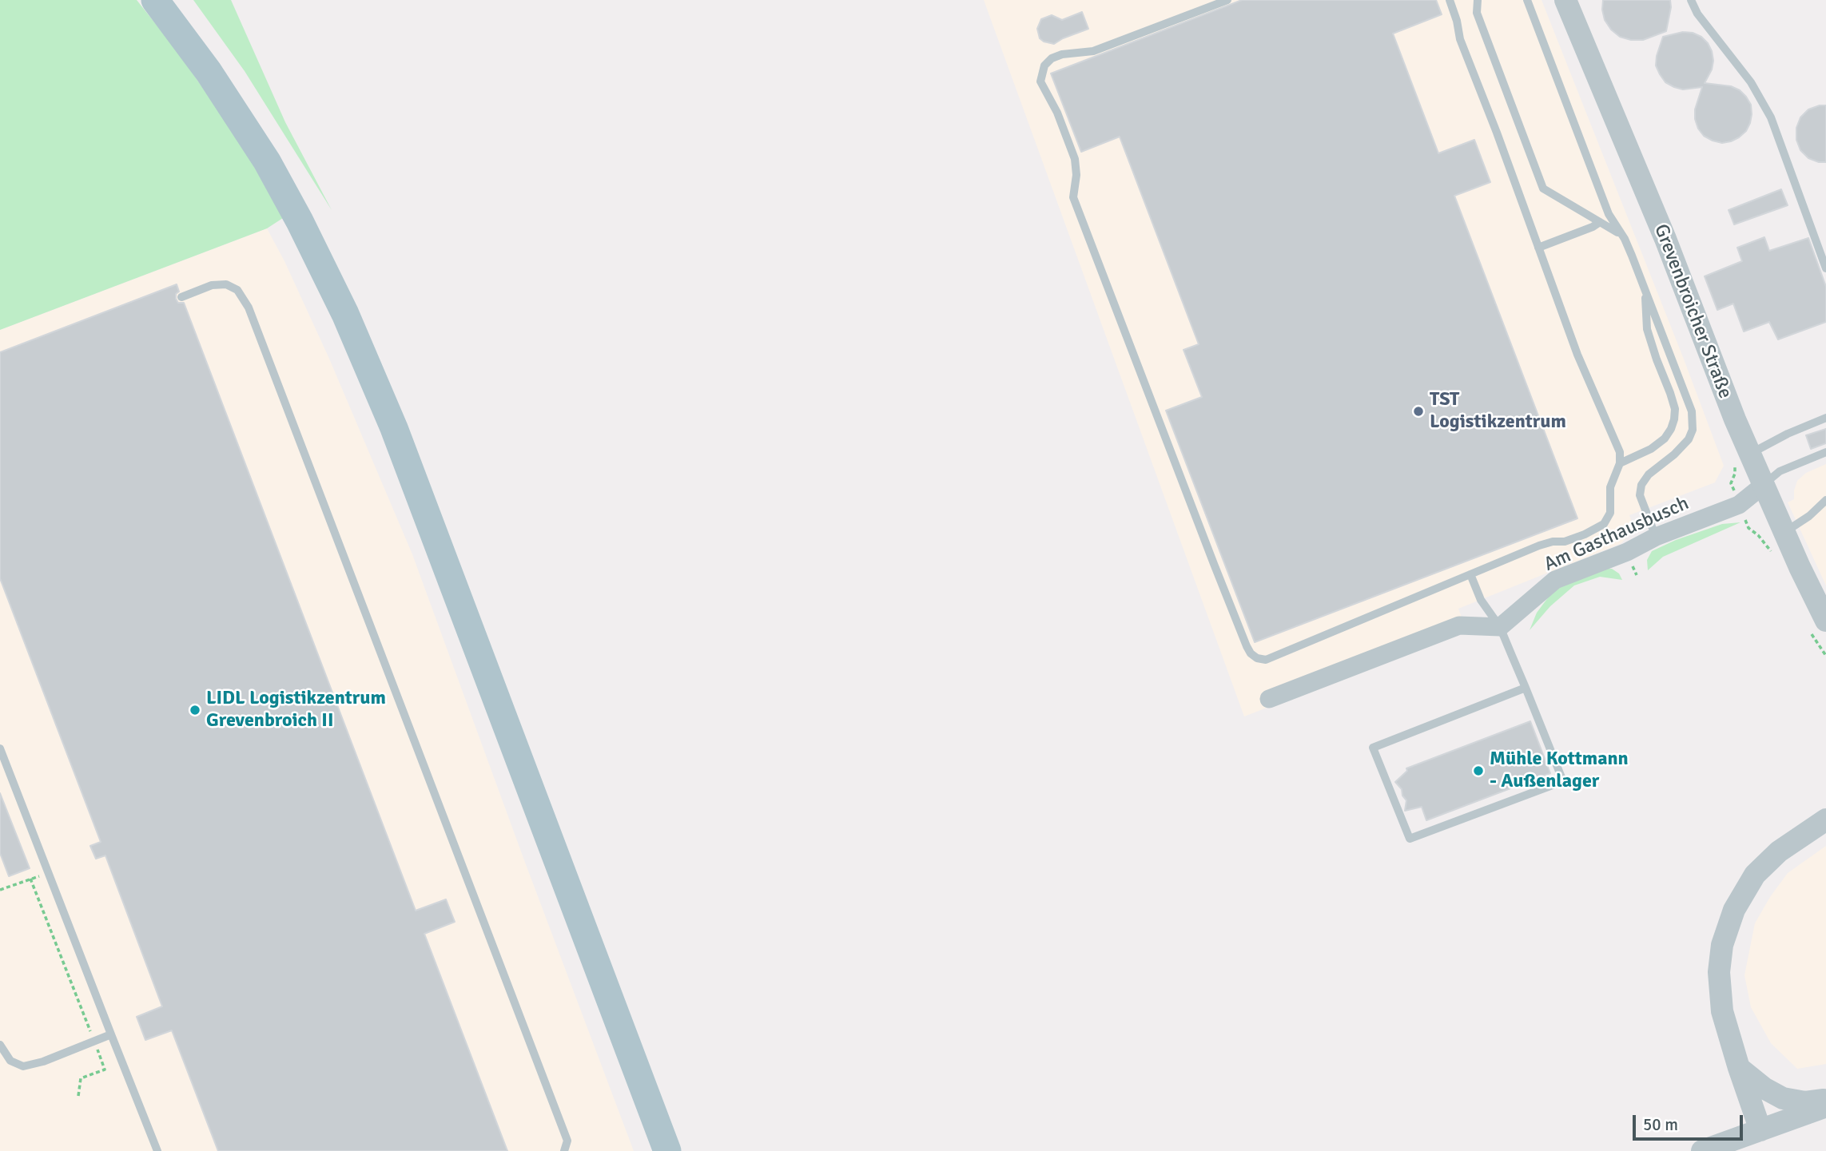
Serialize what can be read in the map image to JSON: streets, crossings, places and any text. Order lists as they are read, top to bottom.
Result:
{
  "streets": {
    "street": ["Grevenbroicher Straße", "Am Gasthausbusch"]
  },
  "crossings": [
    ["Grevenbroicher Straße", "Am Gasthausbusch"]
  ],
  "places": ["TST Logistikzentrum", "LIDL Logistikzentrum Grevenbroich II", "Mühle Kottmann - Außenlager"],
  "scale_bar": "50 m"
}
